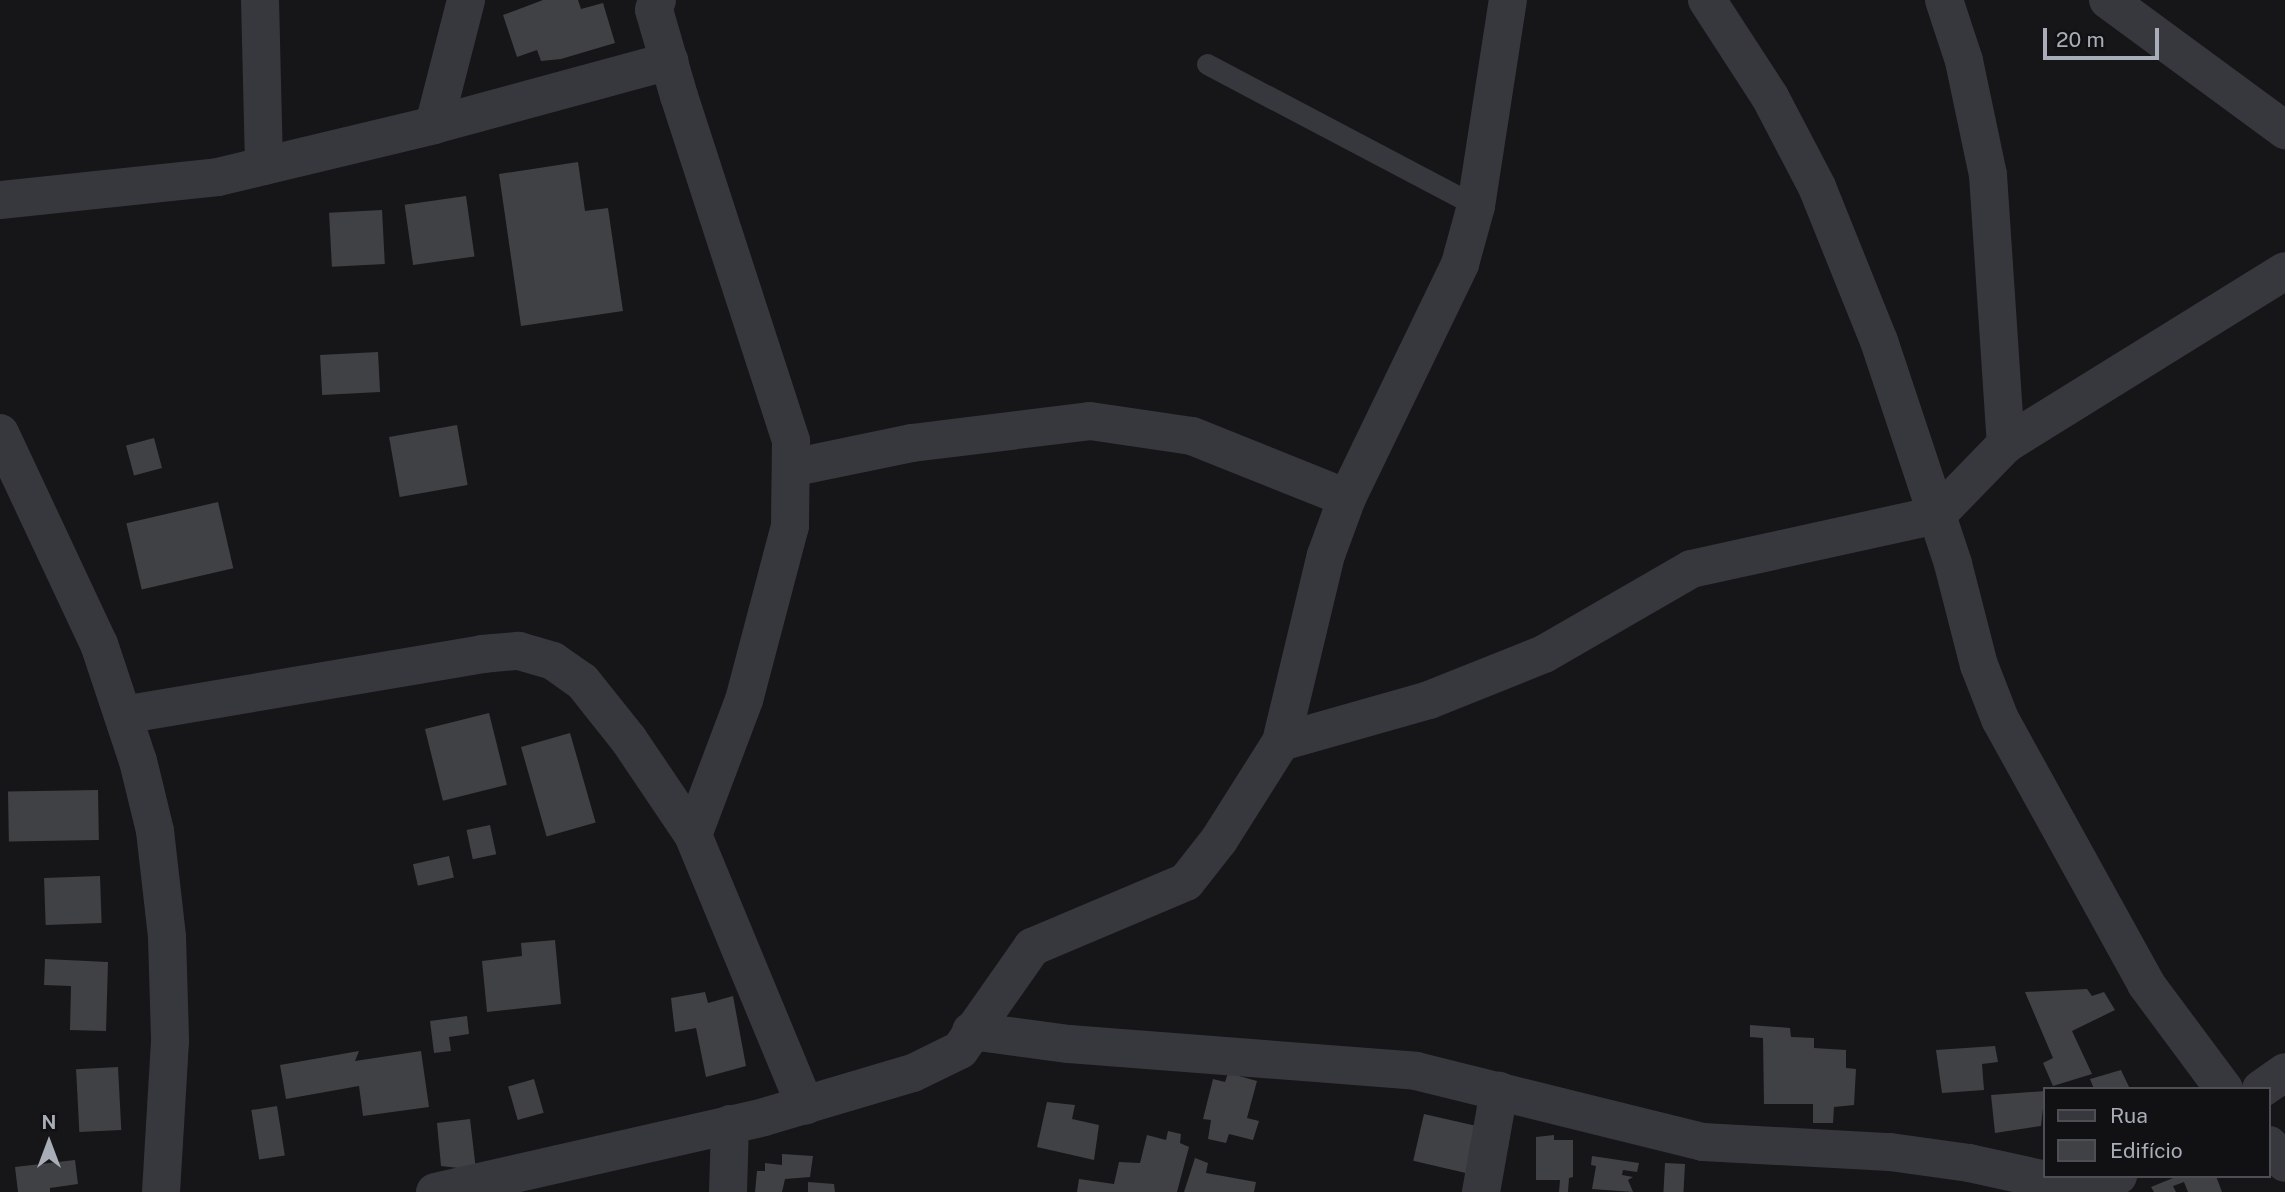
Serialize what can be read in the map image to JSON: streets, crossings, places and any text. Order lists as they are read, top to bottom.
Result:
{
  "legend": ["Rua", "Edifício"],
  "scale_bar": "20 m",
  "north": "top"
}
